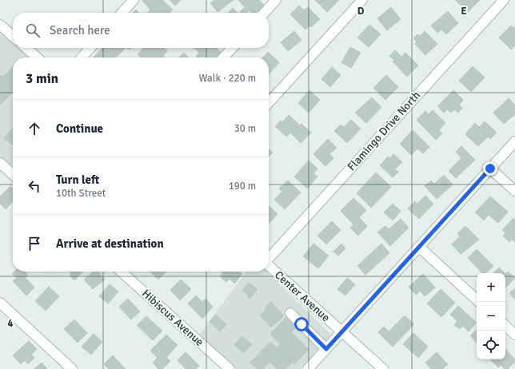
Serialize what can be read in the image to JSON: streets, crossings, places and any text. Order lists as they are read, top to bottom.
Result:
{
  "streets": {
    "street": ["Flamingo Drive North", "Center Avenue", "Hibiscus Avenue"]
  },
  "page": {
    "search": "Search here",
    "heading": ["3 min", "Walk · 220 m"],
    "list": [
      ["Continue", "30 m"],
      ["Turn left", "10th Street", "190 m"],
      "Arrive at destination"
    ],
    "map_buttons": ["+", "−"]
  },
  "grid": {
    "columns": ["D", "E"],
    "rows": ["4"]
  }
}
